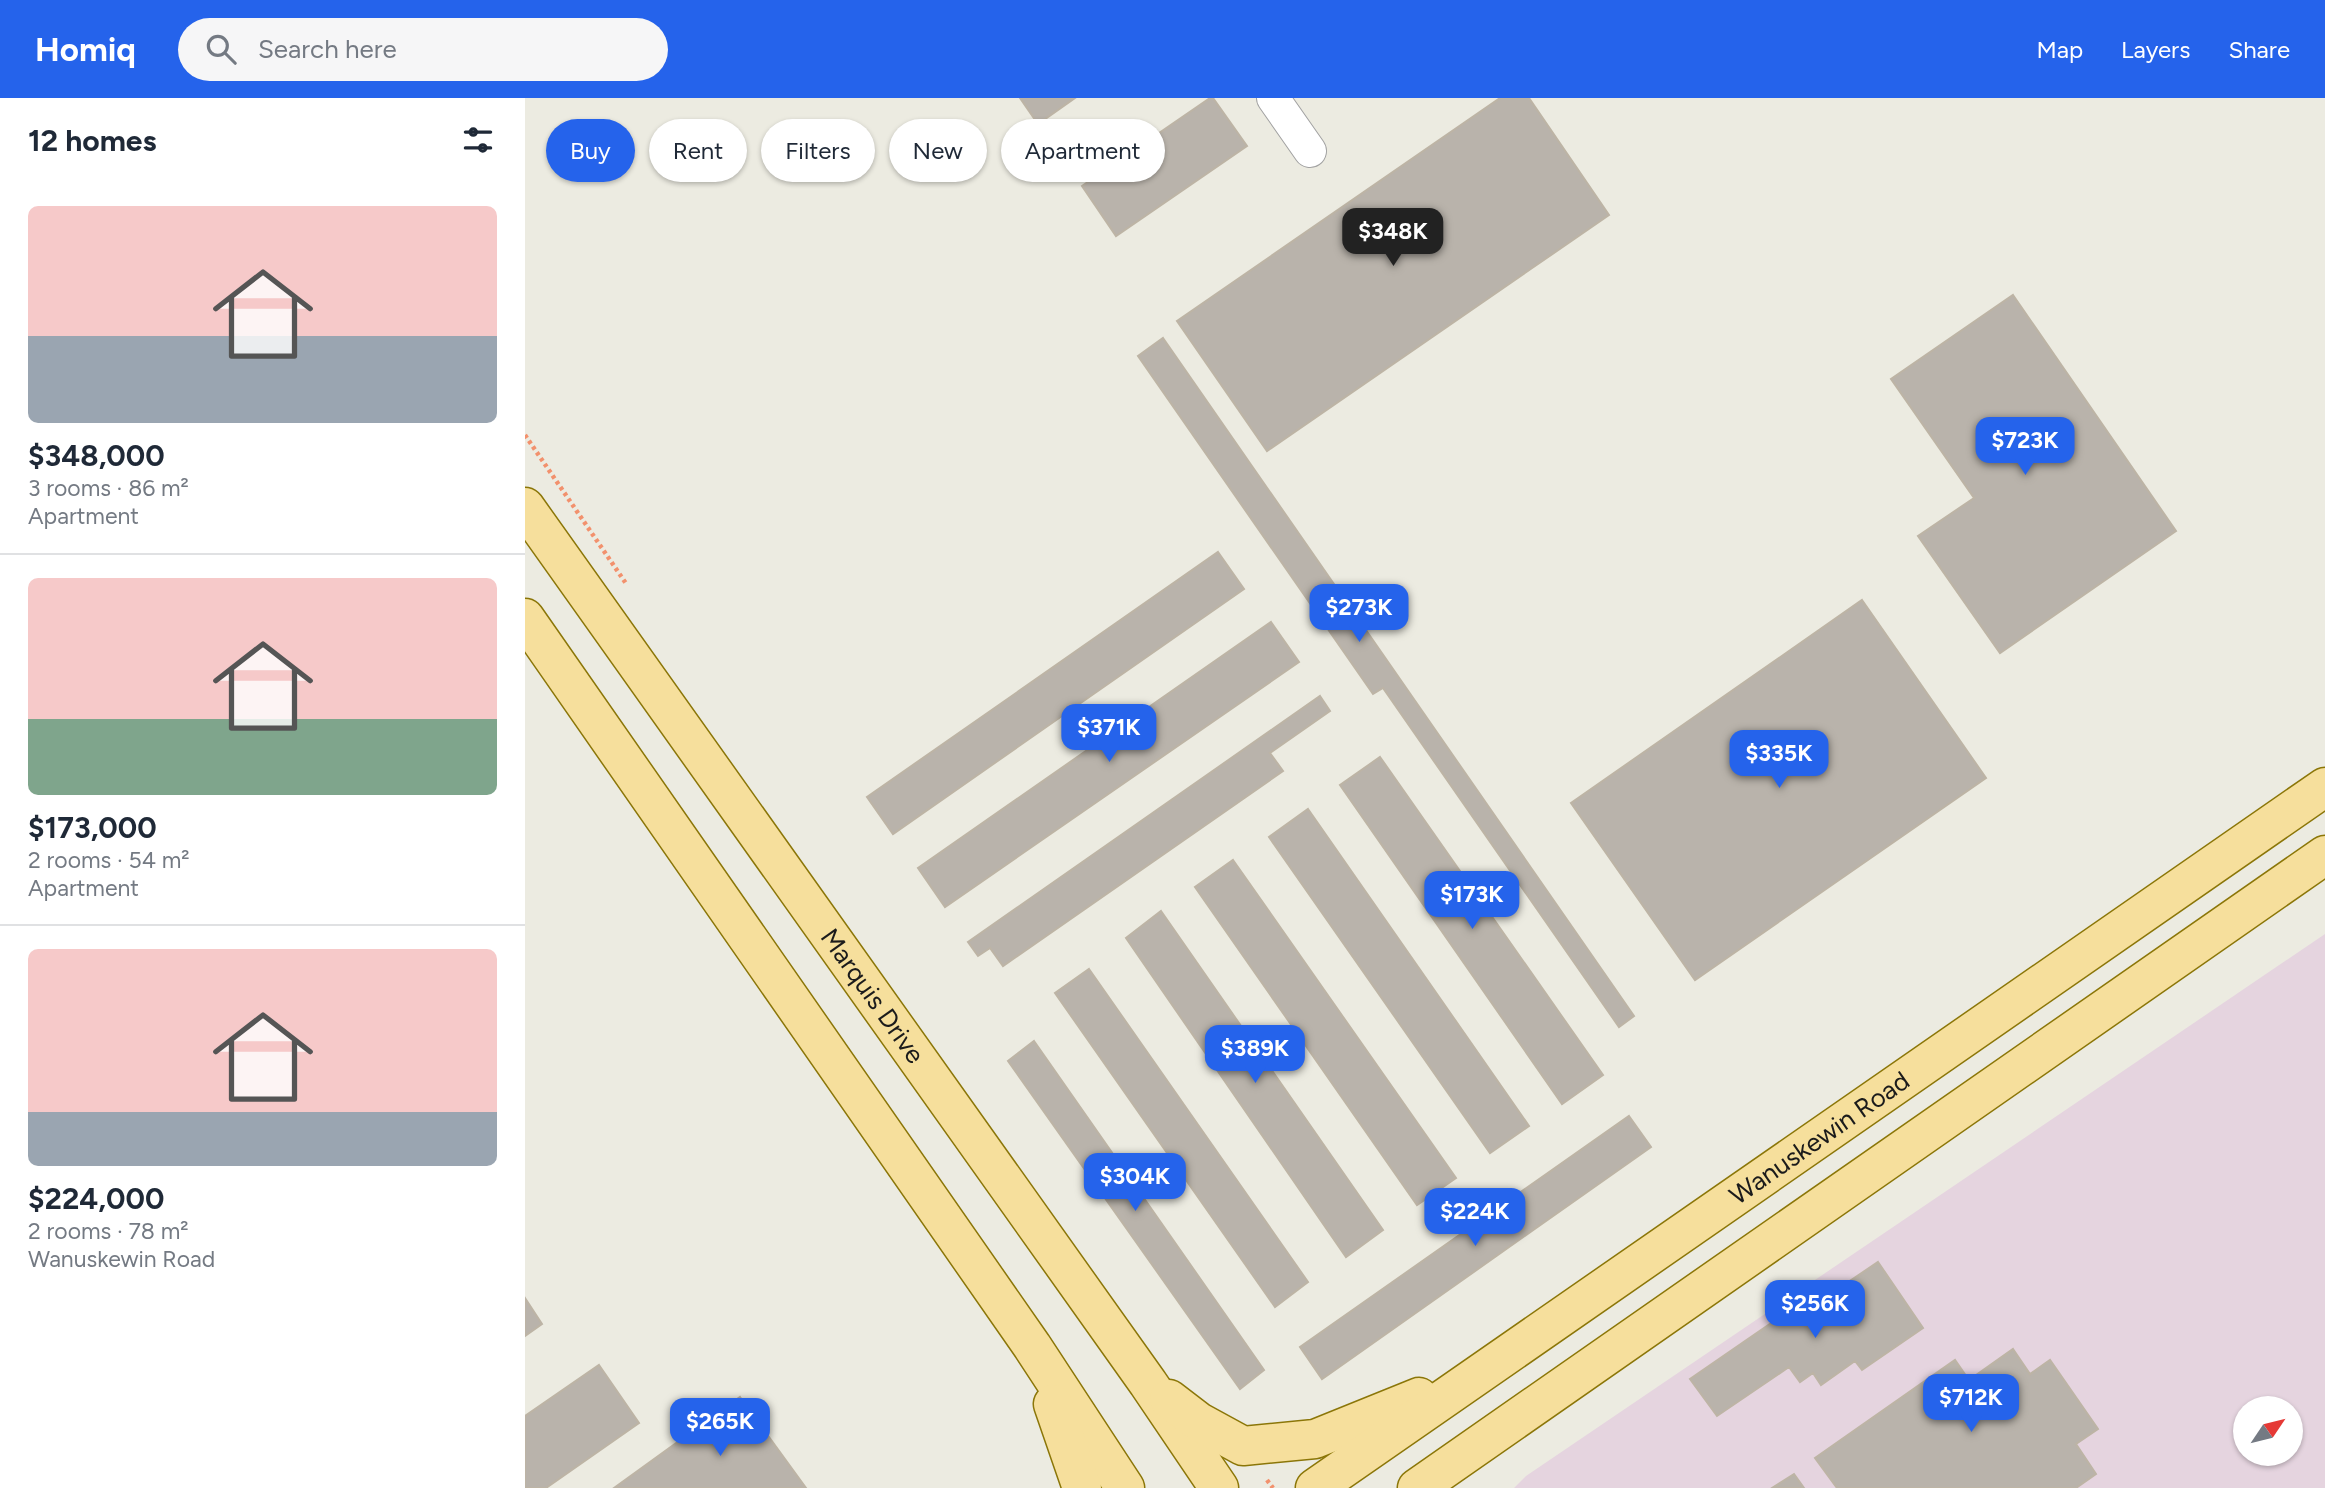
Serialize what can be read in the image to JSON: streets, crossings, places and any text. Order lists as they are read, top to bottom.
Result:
{
  "streets": {
    "main road": ["Marquis Drive", "Wanuskewin Road"]
  },
  "north": "top right",
  "page": {
    "header": "Homiq",
    "search": "Search here",
    "nav": ["Map", "Layers", "Share"],
    "heading": "12 homes",
    "chip": [
      "Buy",
      "Rent",
      "Filters",
      "New",
      "Apartment"
    ],
    "list": [
      {
        "name": "$348,000",
        "note": "3 rooms · 86 m² · Apartment"
      },
      {
        "name": "$173,000",
        "note": "2 rooms · 54 m² · Apartment"
      },
      {
        "name": "$224,000",
        "note": "2 rooms · 78 m² · Wanuskewin Road"
      }
    ],
    "price": [
      "$348K",
      "$723K",
      "$273K",
      "$371K",
      "$335K",
      "$173K",
      "$389K",
      "$304K",
      "$224K",
      "$256K",
      "$712K",
      "$265K"
    ]
  }
}
